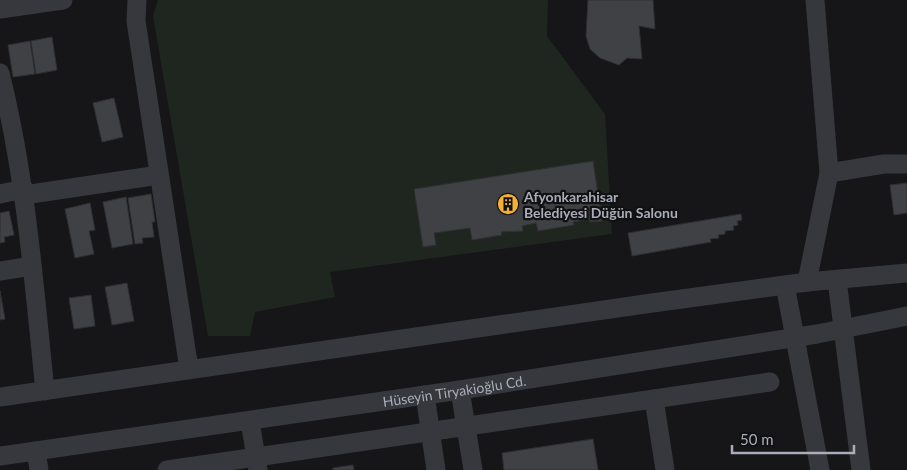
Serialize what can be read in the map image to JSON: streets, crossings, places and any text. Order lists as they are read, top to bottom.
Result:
{
  "streets": {
    "street": ["Hüseyin Tiryakioğlu Cd."]
  },
  "places": {
    "building": ["Afyonkarahisar Belediyesi Düğün Salonu"]
  },
  "scale_bar": "50 m"
}
